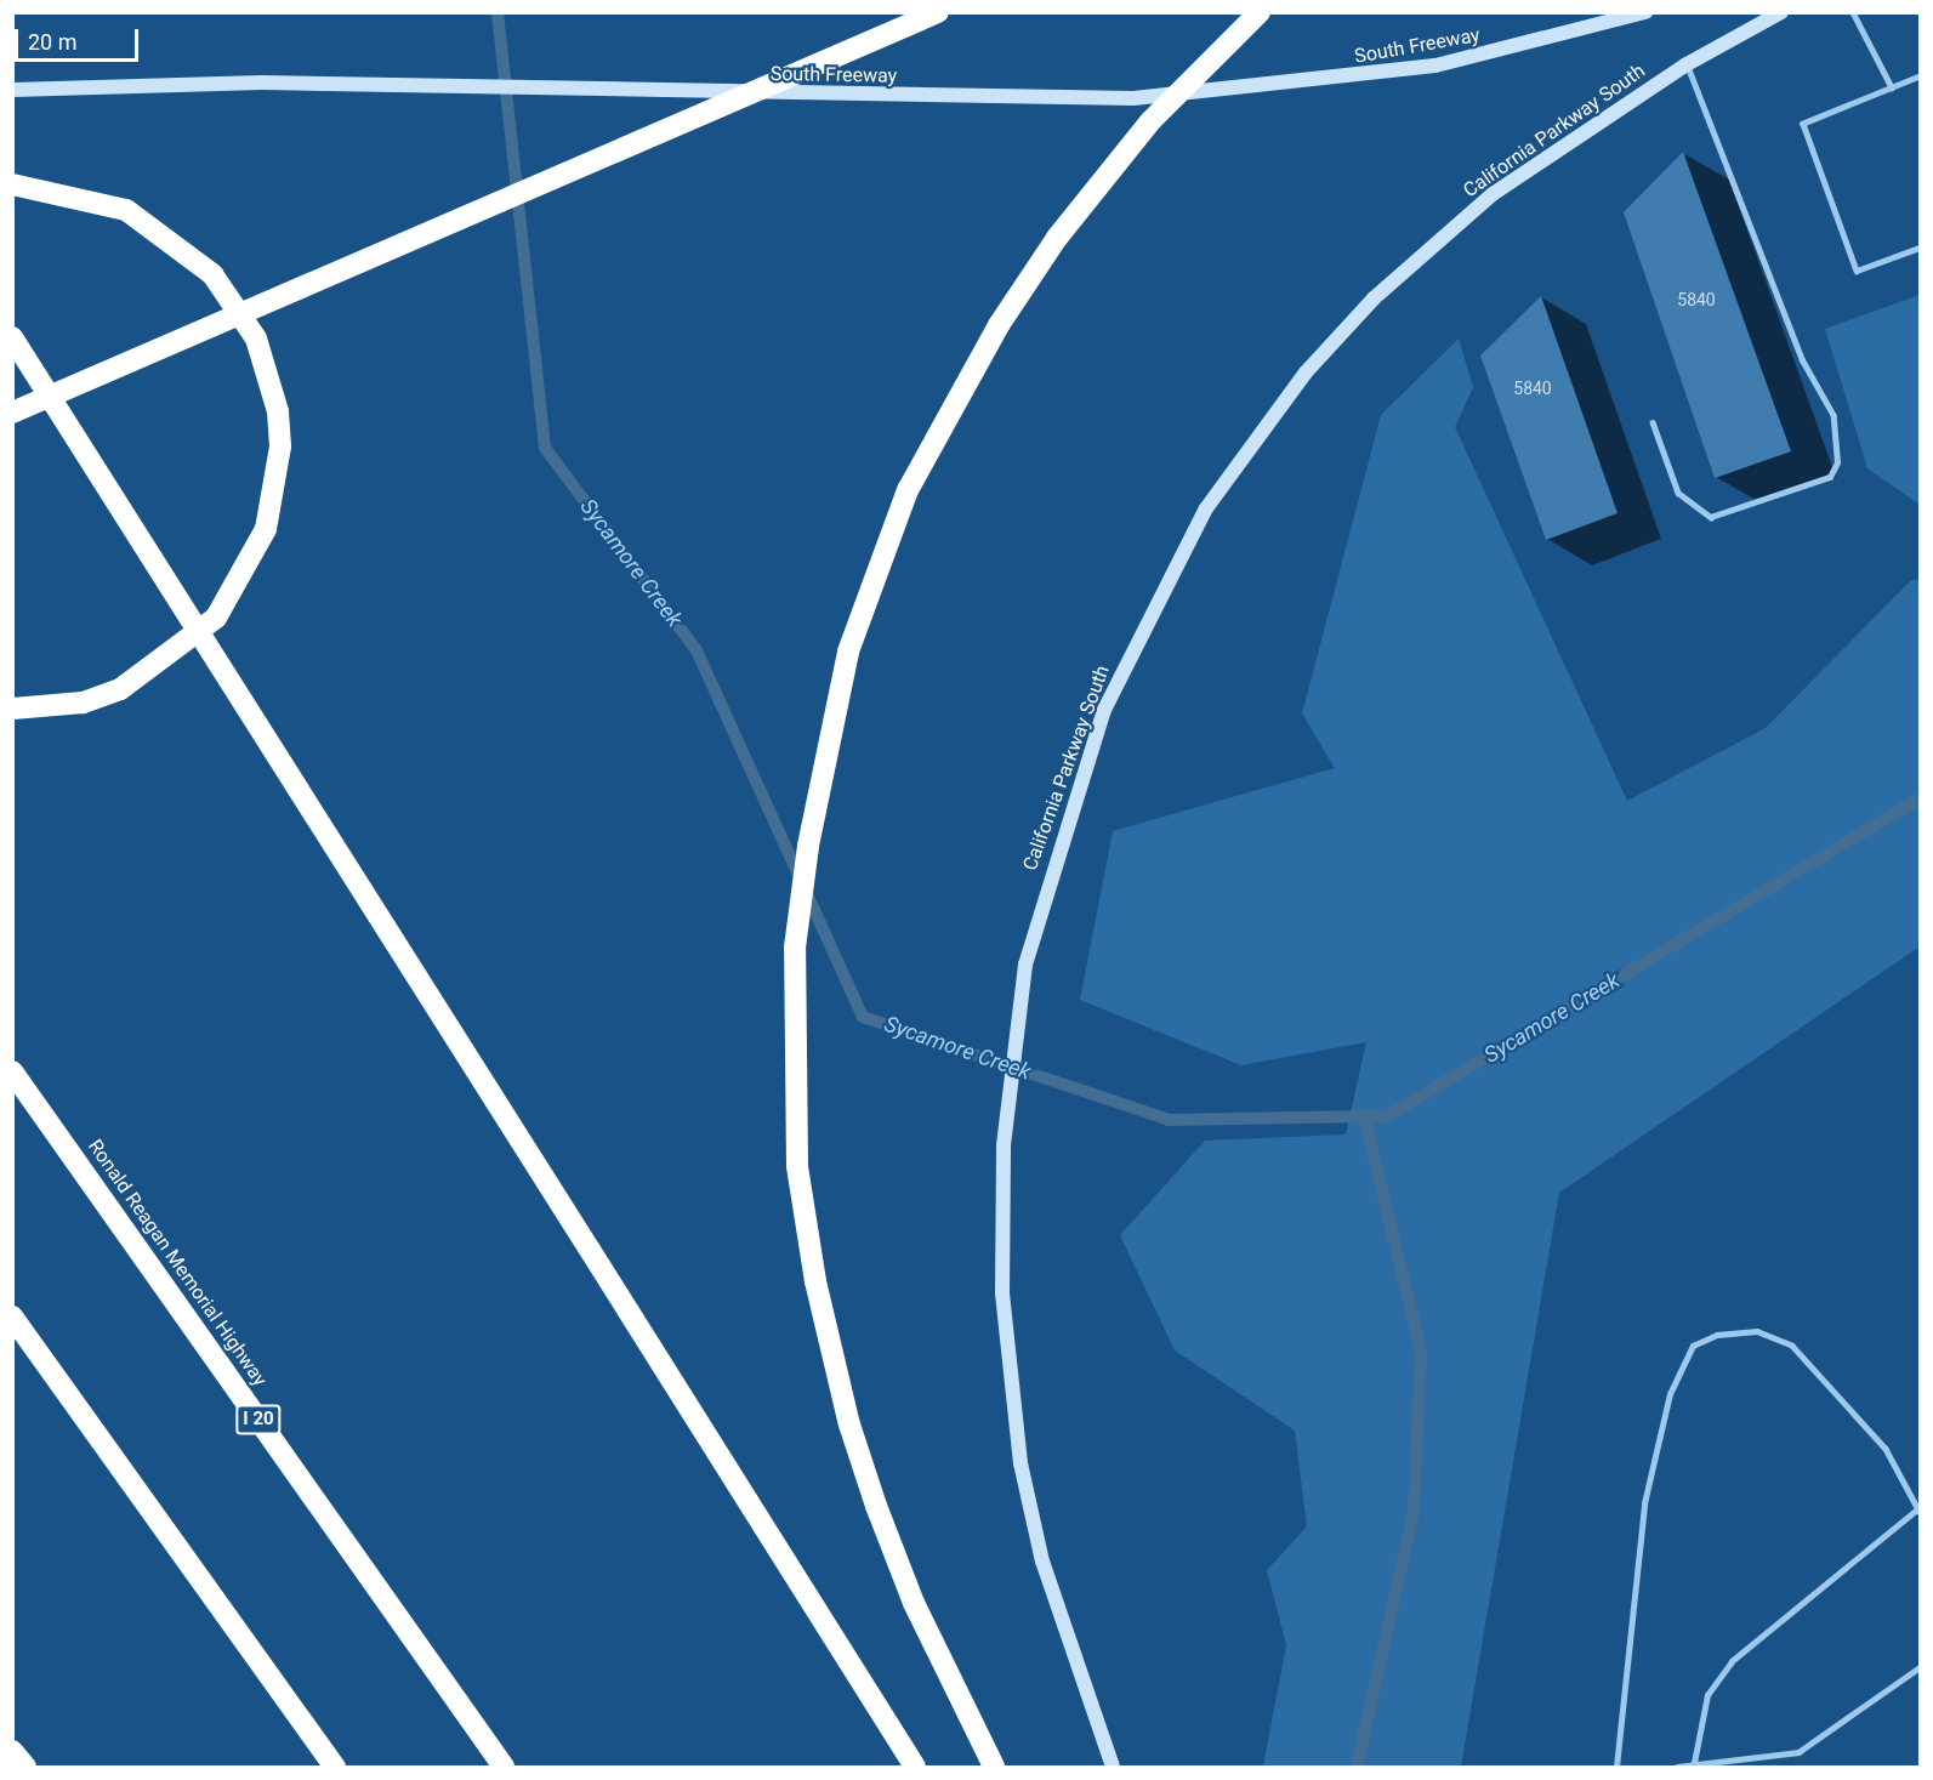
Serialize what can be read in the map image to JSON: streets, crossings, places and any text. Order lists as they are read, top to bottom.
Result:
{
  "streets": {
    "highway": ["Ronald Reagan Memorial Highway", "I 20"],
    "main road": ["South Freeway", "California Parkway South"]
  },
  "water": ["Sycamore Creek"],
  "house_numbers": ["5840", "5840"],
  "scale_bar": "20 m"
}
